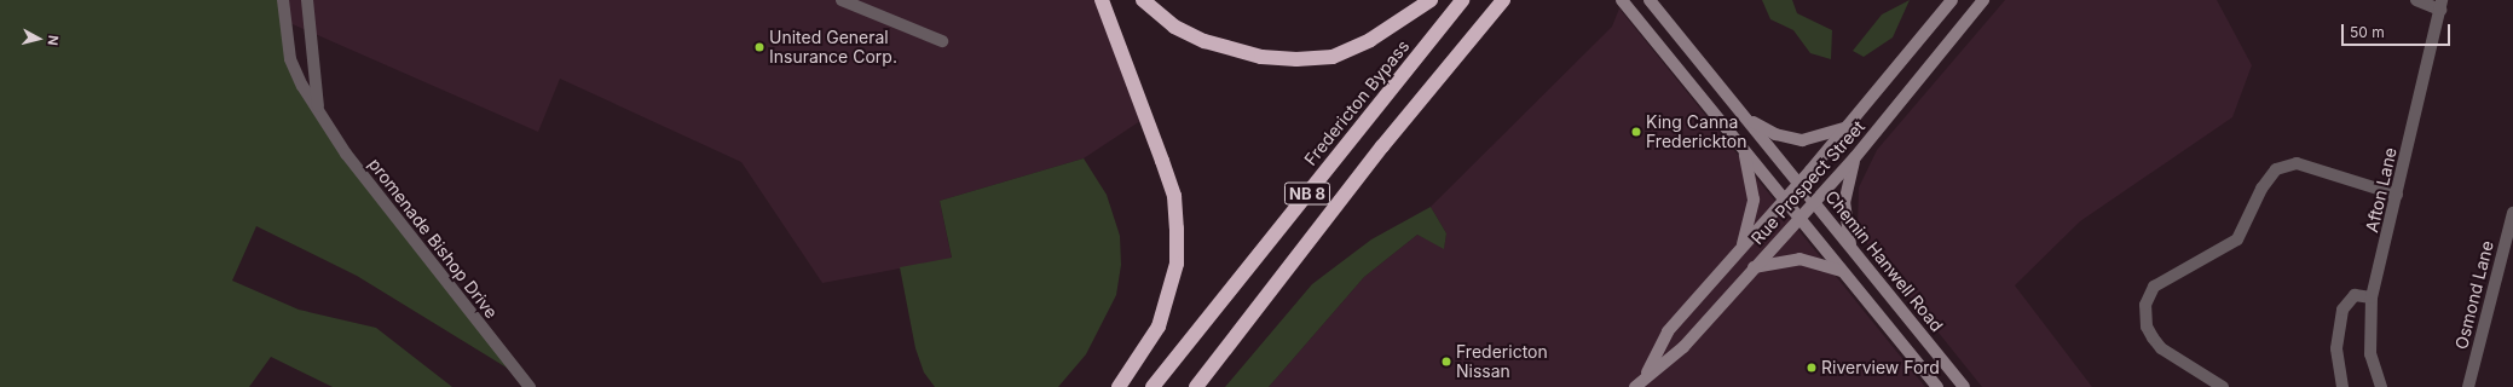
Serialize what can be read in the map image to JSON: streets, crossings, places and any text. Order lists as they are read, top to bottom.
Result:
{
  "streets": {
    "highway": ["Fredericton Bypass", "NB 8"],
    "main road": ["Rue Prospect Street", "Chemin Hanwell Road"],
    "street": ["Afton Lane", "promenade Bishop Drive", "Osmond Lane"]
  },
  "crossings": [
    ["Rue Prospect Street", "Chemin Hanwell Road"]
  ],
  "places": [
    "United General Insurance Corp.",
    "King Canna Frederickton",
    "Fredericton Nissan",
    "Riverview Ford"
  ],
  "scale_bar": "50 m",
  "north": "right"
}
